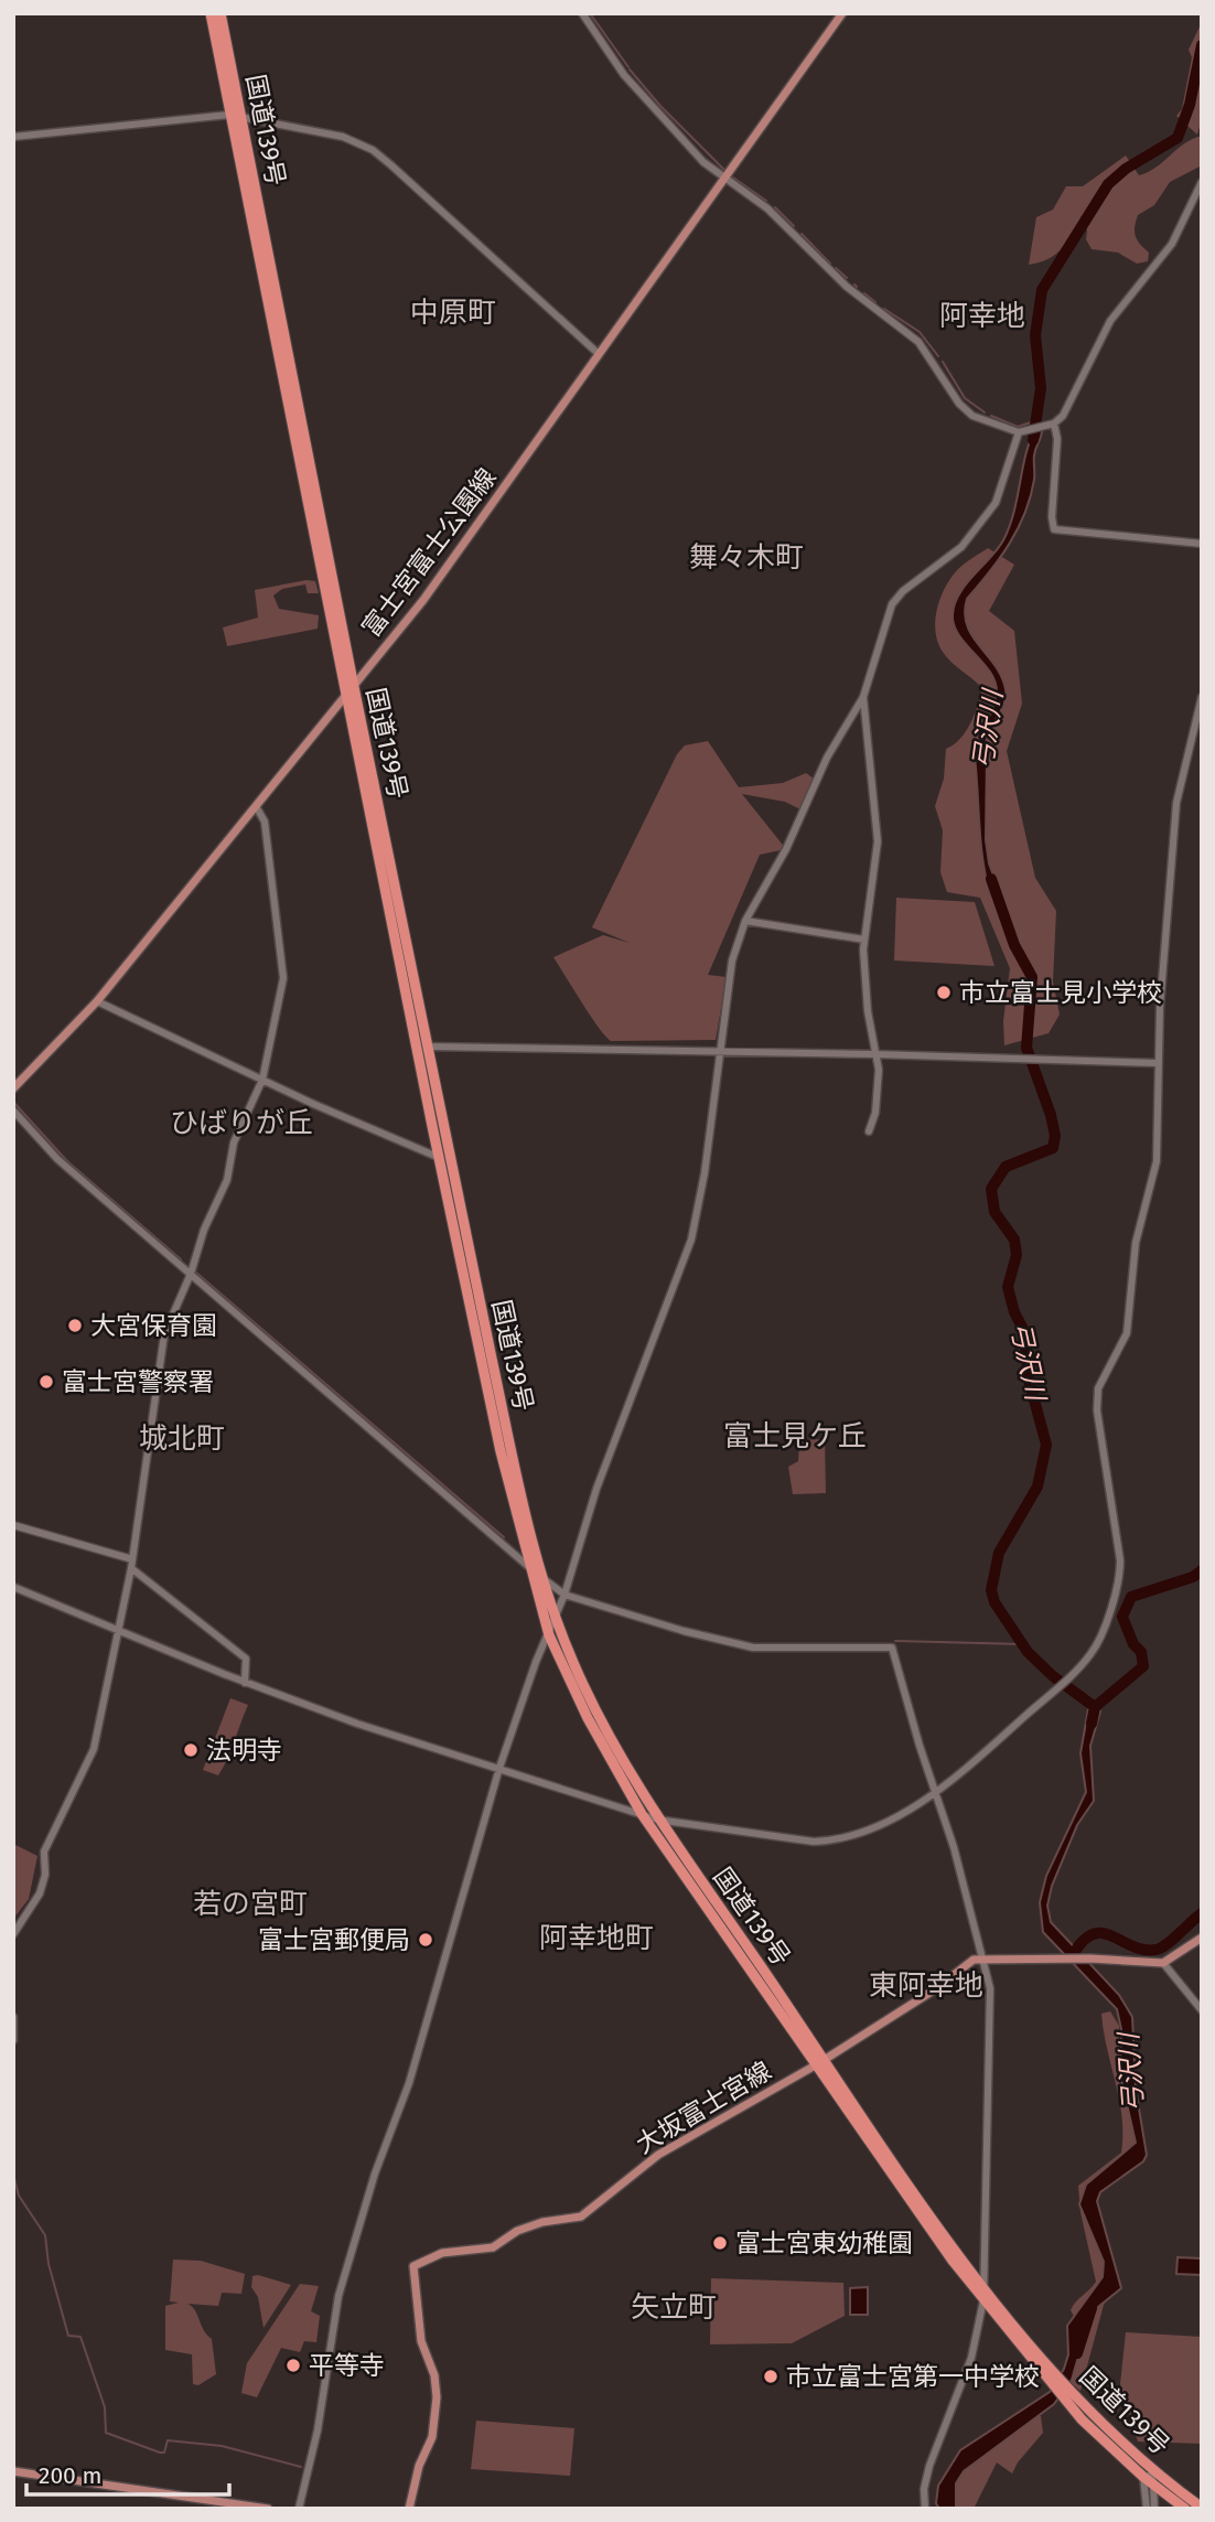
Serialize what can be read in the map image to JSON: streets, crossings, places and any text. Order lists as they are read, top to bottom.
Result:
{
  "streets": {
    "highway": ["国道139号"],
    "main road": ["富士宮富士公園線", "大坂富士宮線"]
  },
  "crossings": [
    ["国道139号", "富士宮富士公園線"],
    ["国道139号", "大坂富士宮線"]
  ],
  "districts": [
    "中原町",
    "阿幸地",
    "舞々木町",
    "ひばりが丘",
    "富士見ケ丘",
    "城北町",
    "若の宮町",
    "阿幸地町",
    "東阿幸地",
    "矢立町"
  ],
  "water": ["弓沢川"],
  "places": [
    "市立富士見小学校",
    "大宮保育園",
    "富士宮警察署",
    "法明寺",
    "富士宮郵便局",
    "富士宮東幼稚園",
    "平等寺",
    "市立富士宮第一中学校"
  ],
  "scale_bar": "200 m"
}
